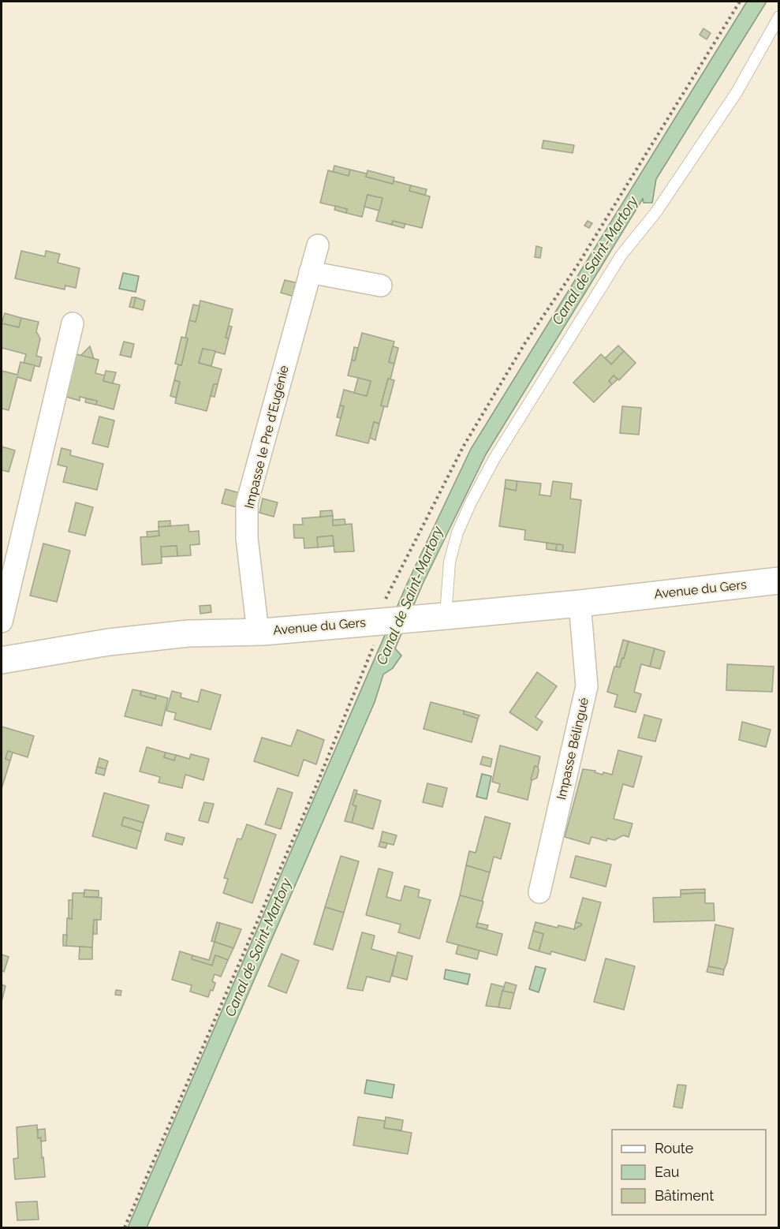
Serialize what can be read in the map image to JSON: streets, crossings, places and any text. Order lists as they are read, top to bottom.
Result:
{
  "streets": {
    "main road": ["Avenue du Gers"],
    "street": ["Impasse le Pre d'Eugénie", "Impasse Bélingué"]
  },
  "crossings": [
    ["Impasse le Pre d'Eugénie", "Avenue du Gers"],
    ["Avenue du Gers", "Impasse Bélingué"]
  ],
  "water": ["Canal de Saint-Martory"],
  "legend": ["Route", "Eau", "Bâtiment"]
}
